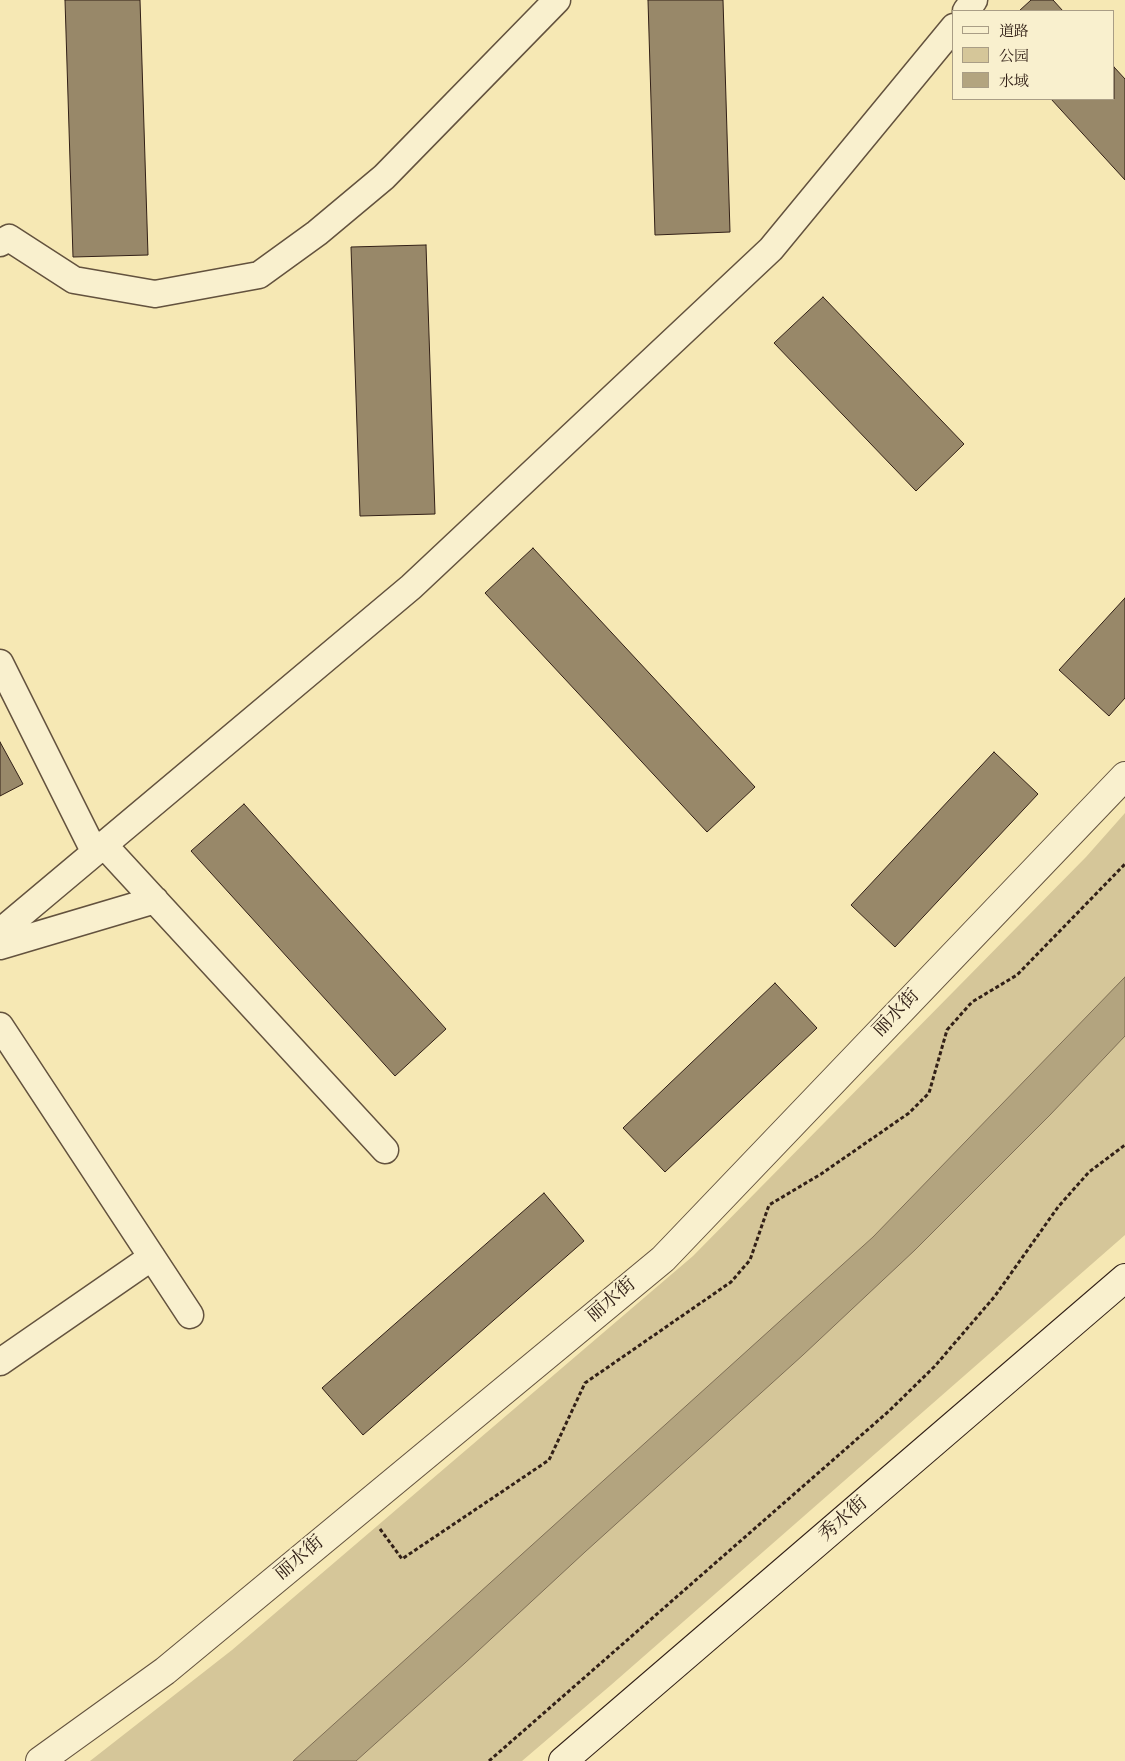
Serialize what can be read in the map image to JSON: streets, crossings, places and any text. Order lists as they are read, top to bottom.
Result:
{
  "streets": {
    "street": ["丽水街", "秀水街"]
  },
  "legend": ["道路", "公园", "水域"]
}
